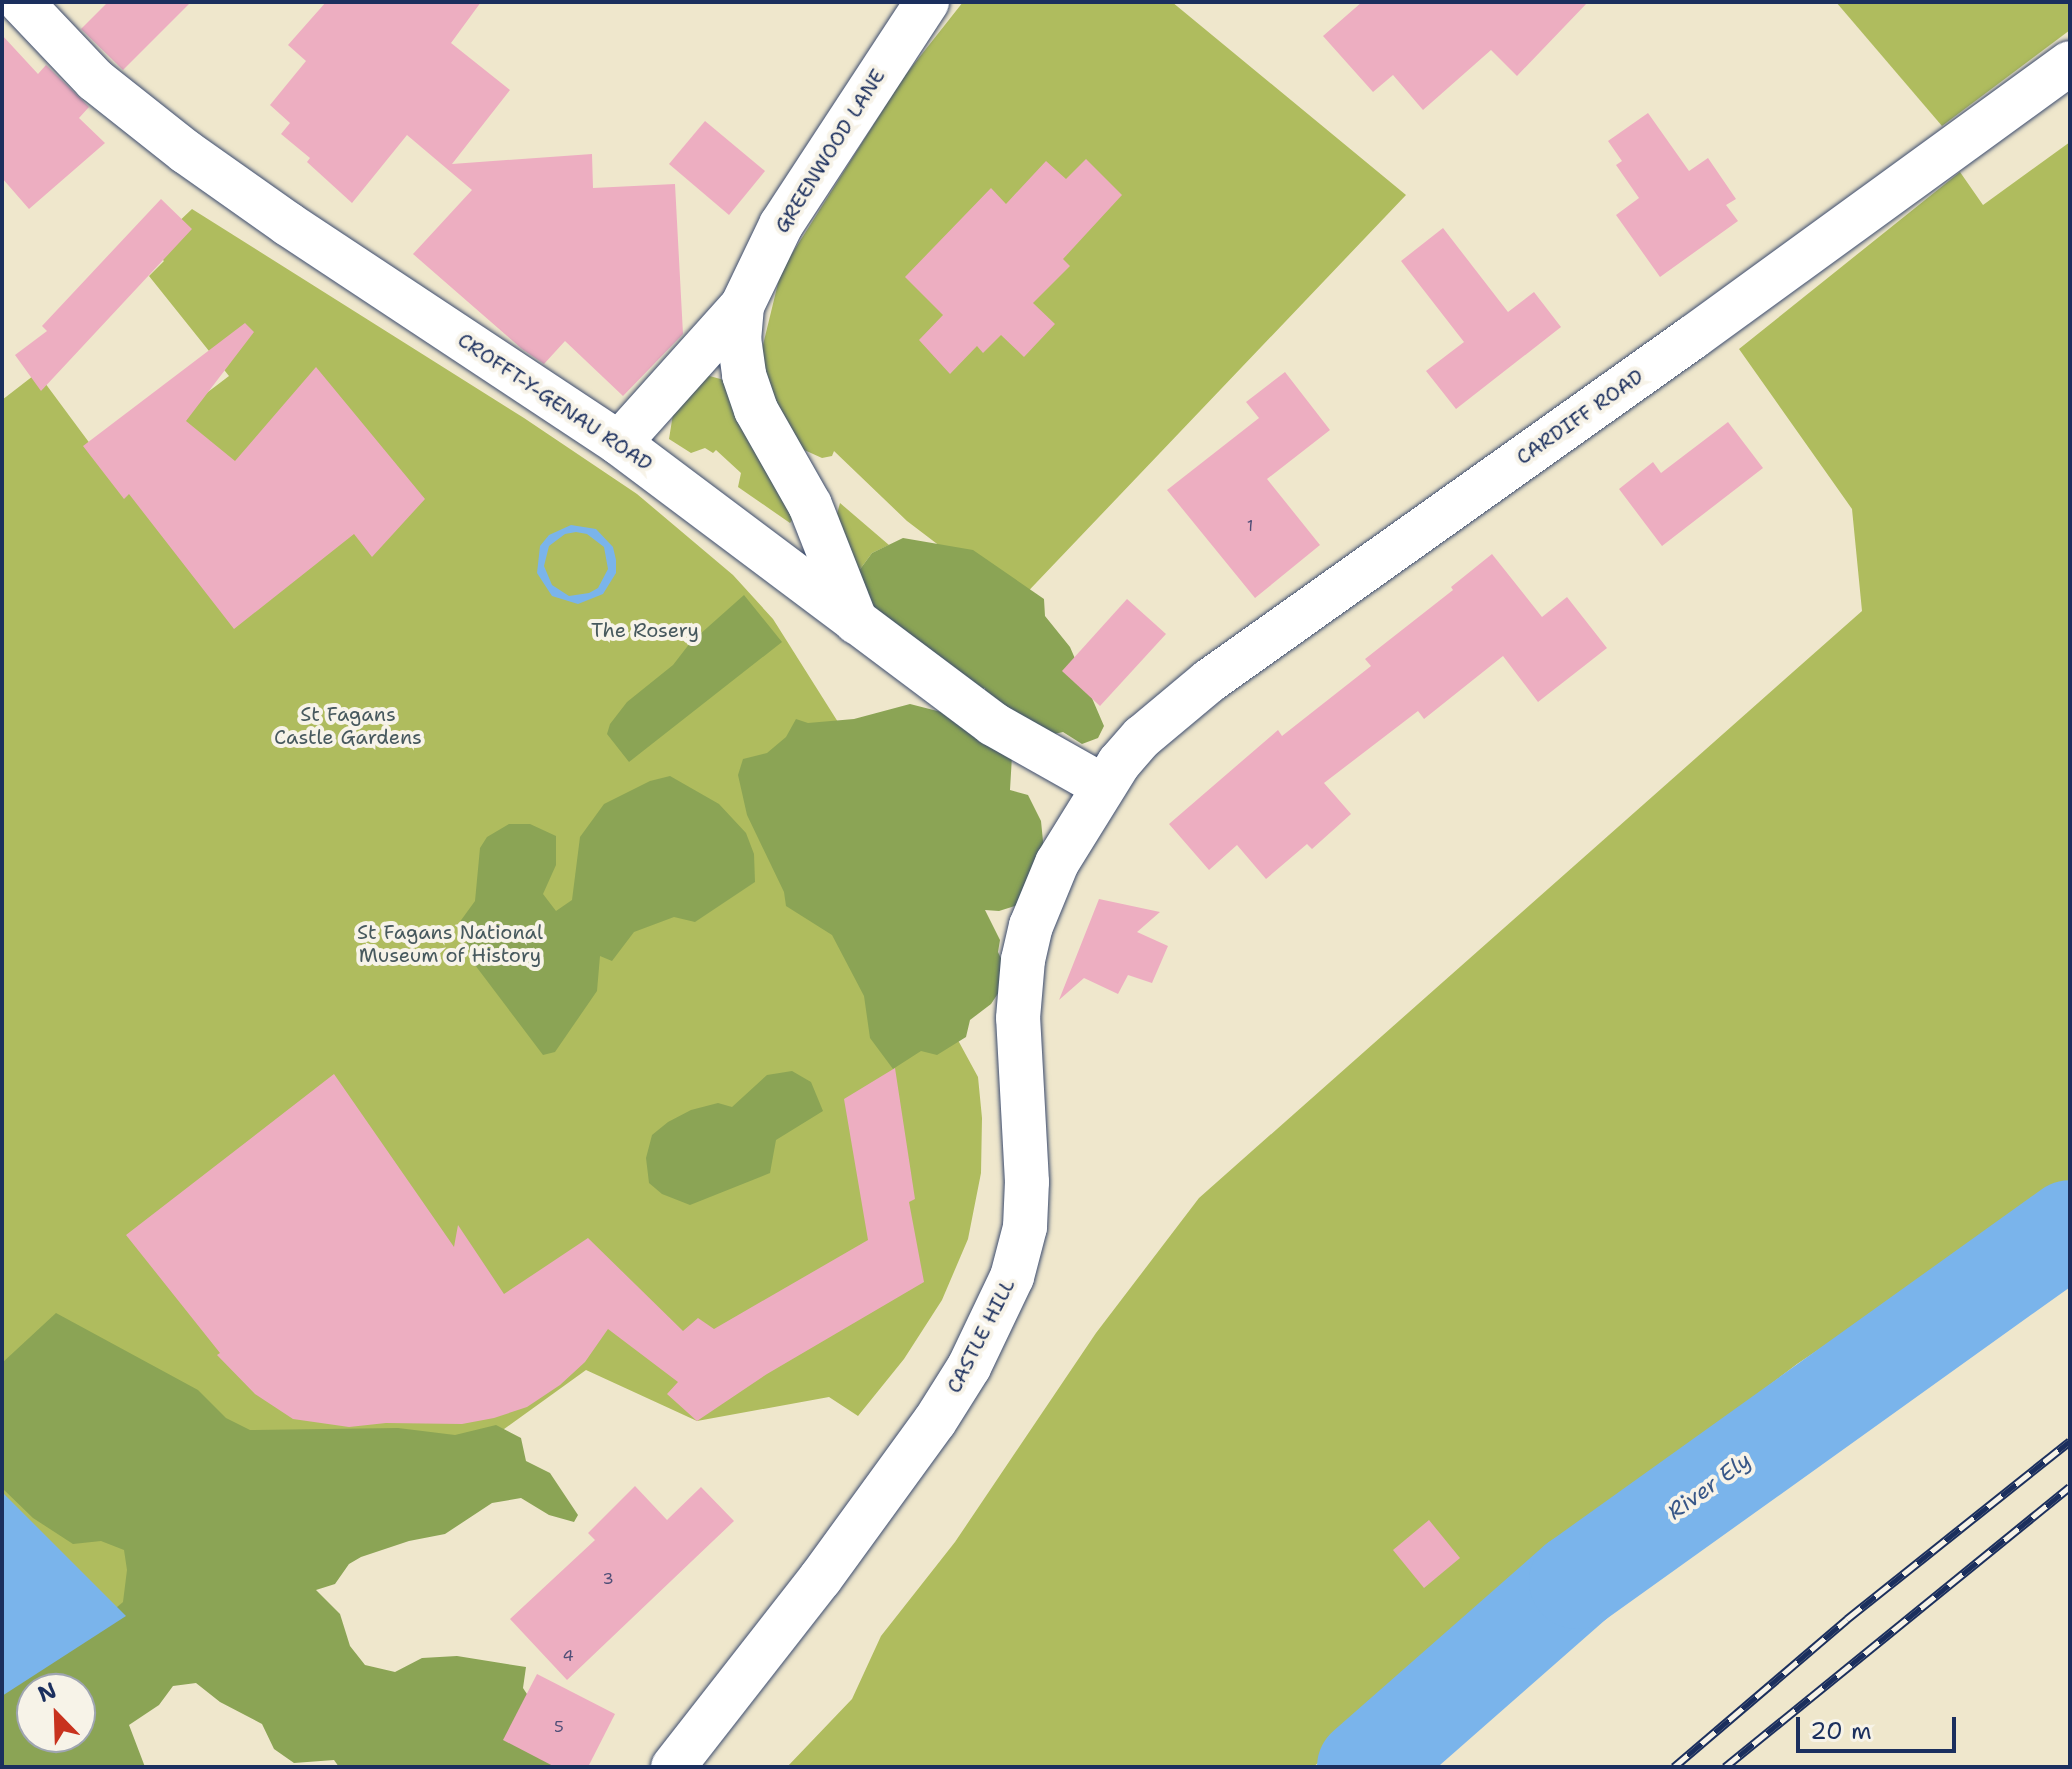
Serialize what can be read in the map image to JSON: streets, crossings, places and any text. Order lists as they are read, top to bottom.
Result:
{
  "streets": {
    "street": [
      "GREENWOOD LANE",
      "CROFFT-Y-GENAU ROAD",
      "CARDIFF ROAD",
      "CASTLE HILL"
    ]
  },
  "crossings": [
    ["GREENWOOD LANE", "CROFFT-Y-GENAU ROAD"],
    ["CROFFT-Y-GENAU ROAD", "CARDIFF ROAD"],
    ["CROFFT-Y-GENAU ROAD", "CASTLE HILL"],
    ["CARDIFF ROAD", "CASTLE HILL"]
  ],
  "water": ["River Ely"],
  "parks": ["The Rosery", "St Fagans Castle Gardens", "St Fagans National Museum of History"],
  "house_numbers": [
    "1",
    "3",
    "4",
    "5"
  ],
  "scale_bar": "20 m",
  "north": "top left"
}
